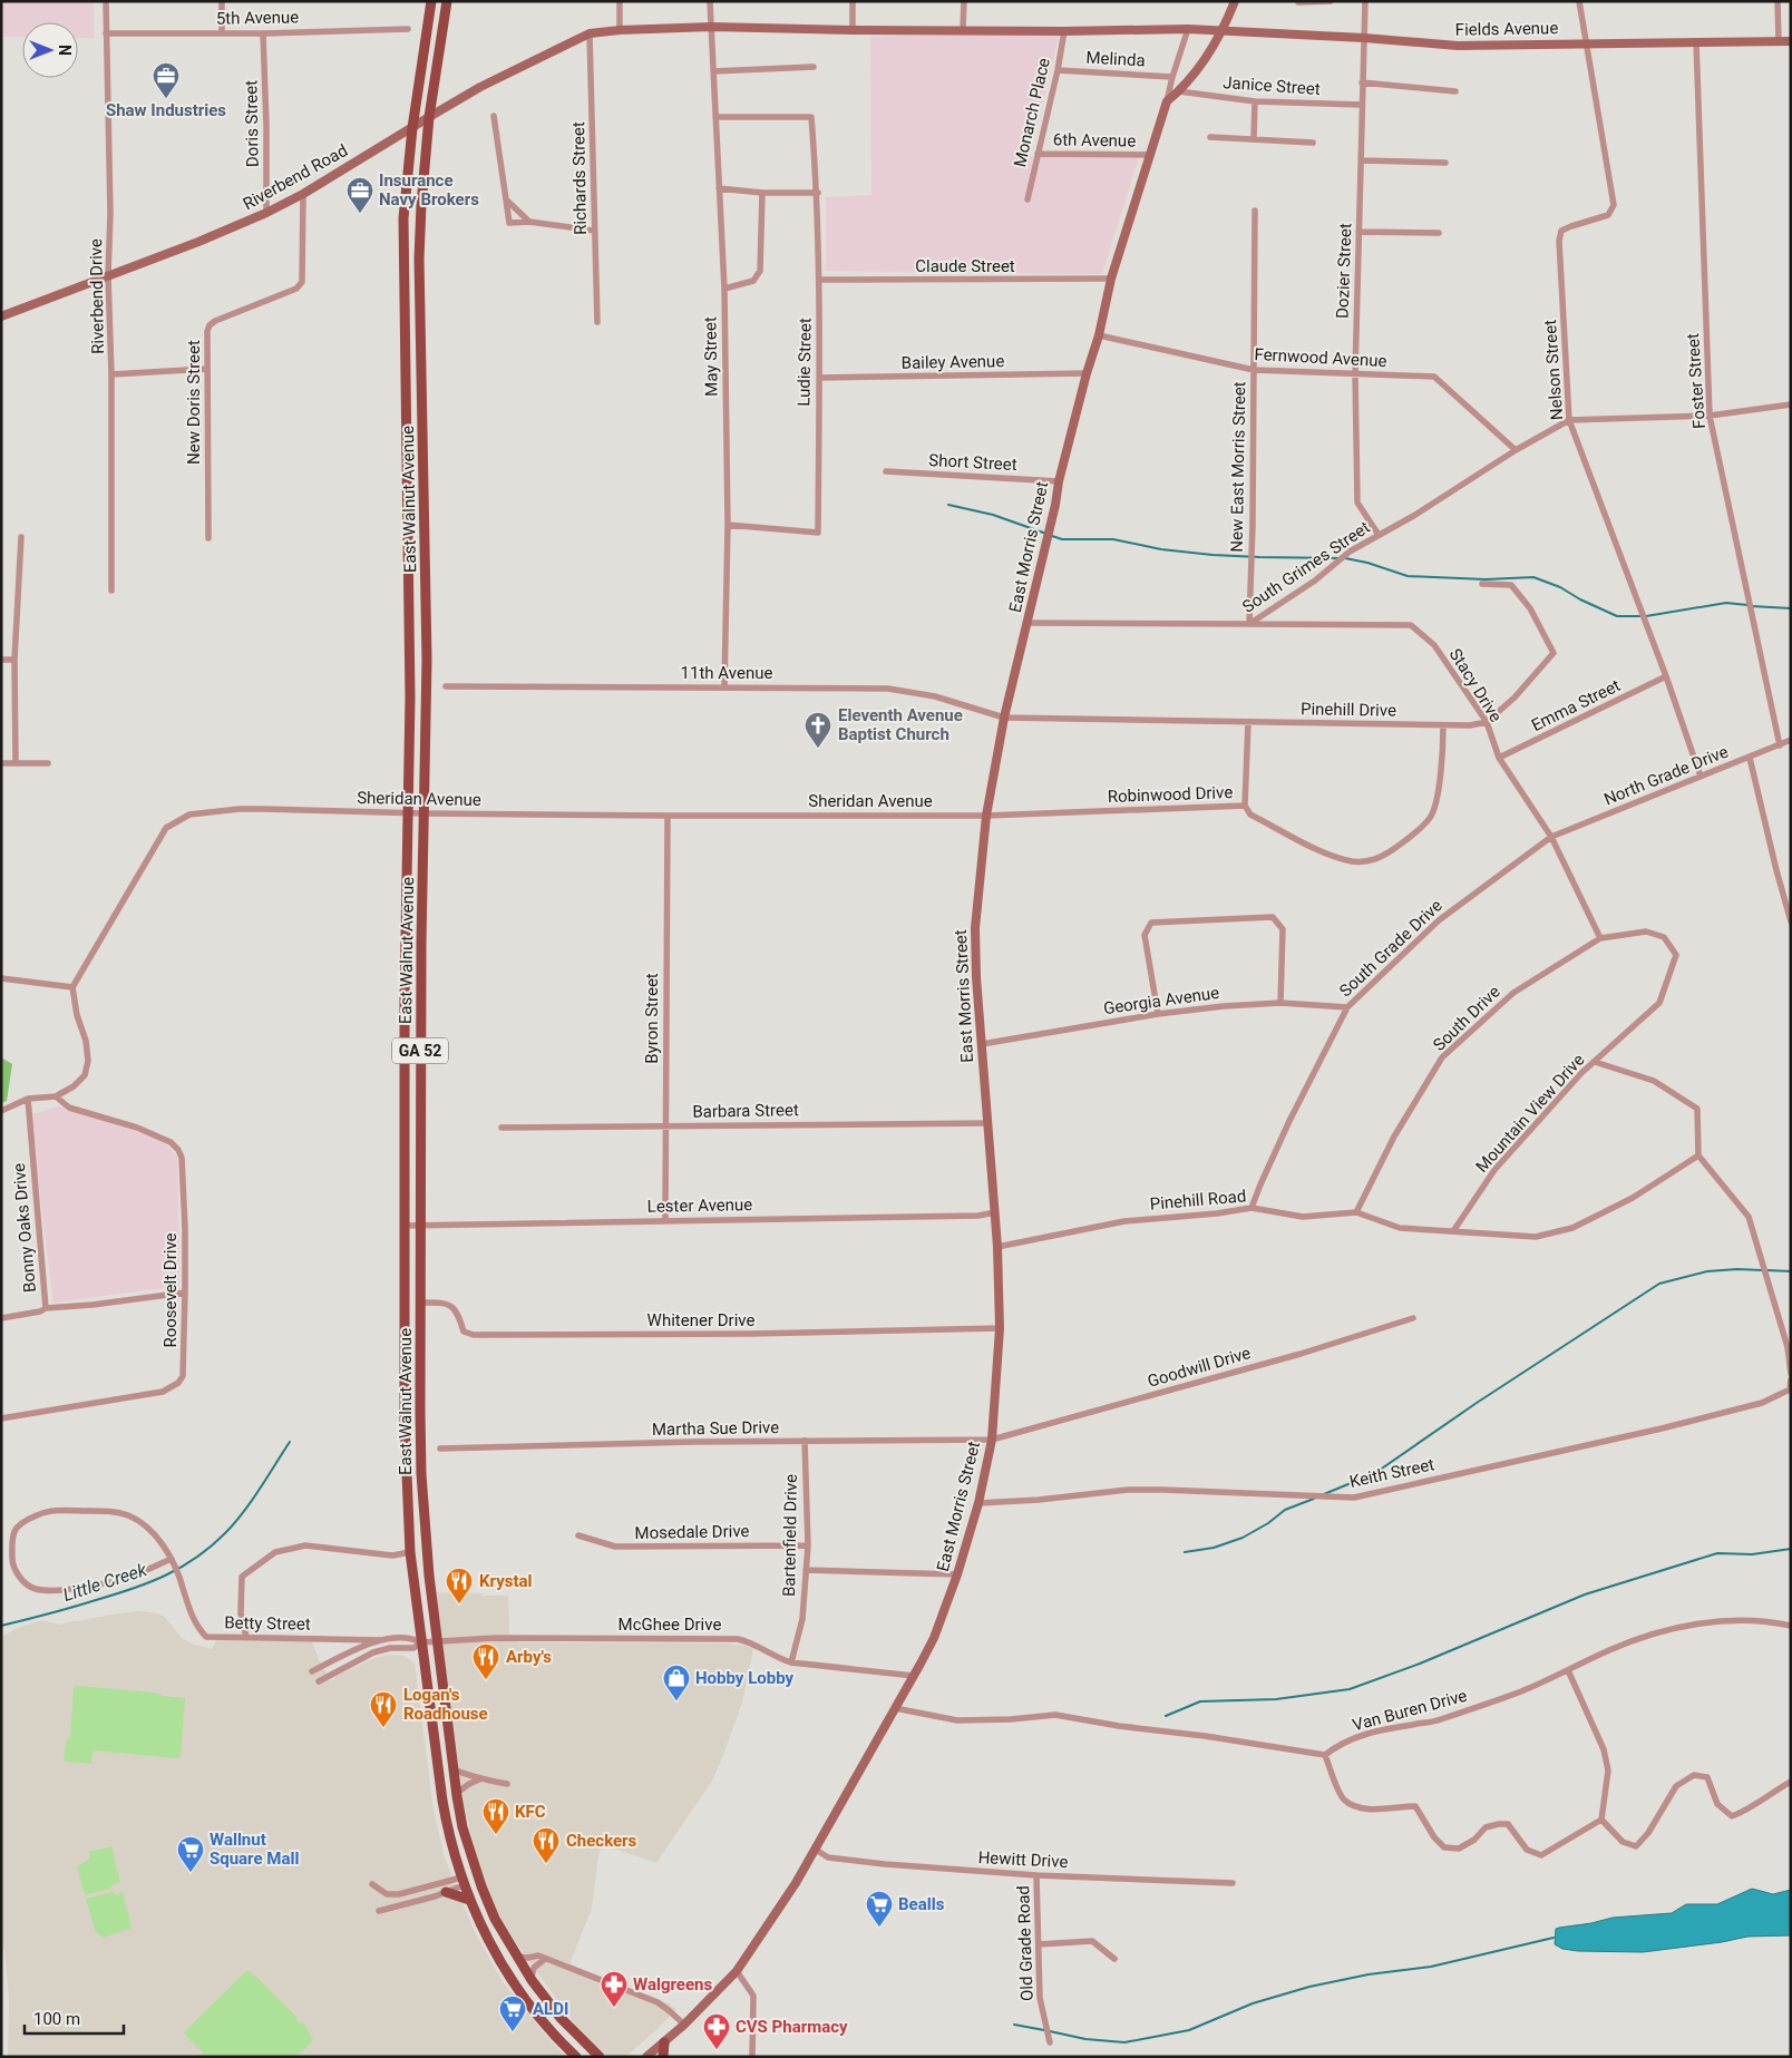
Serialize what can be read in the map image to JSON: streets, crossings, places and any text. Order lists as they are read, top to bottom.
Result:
{
  "streets": {
    "main road": [
      "Fields Avenue",
      "Riverbend Road",
      "East Walnut Avenue",
      "East Morris Street",
      "GA 52"
    ],
    "street": [
      "5th Avenue",
      "Melinda",
      "Janice Street",
      "Monarch Place",
      "Doris Street",
      "6th Avenue",
      "Richards Street",
      "Claude Street",
      "Dozier Street",
      "Riverbend Drive",
      "May Street",
      "Fernwood Avenue",
      "Ludie Street",
      "Bailey Avenue",
      "Nelson Street",
      "Foster Street",
      "New Doris Street",
      "Short Street",
      "New East Morris Street",
      "South Grimes Street",
      "11th Avenue",
      "Stacy Drive",
      "Emma Street",
      "Pinehill Drive",
      "North Grade Drive",
      "Robinwood Drive",
      "Sheridan Avenue",
      "South Grade Drive",
      "Georgia Avenue",
      "Byron Street",
      "South Drive",
      "Barbara Street",
      "Mountain View Drive",
      "Pinehill Road",
      "Lester Avenue",
      "Bonny Oaks Drive",
      "Roosevelt Drive",
      "Whitener Drive",
      "Goodwill Drive",
      "Martha Sue Drive",
      "Keith Street",
      "Mosedale Drive",
      "Bartenfield Drive",
      "Betty Street",
      "McGhee Drive",
      "Van Buren Drive",
      "Hewitt Drive",
      "Old Grade Road"
    ]
  },
  "crossings": [
    ["5th Avenue", "Doris Street"],
    ["5th Avenue", "Riverbend Drive"],
    ["Fields Avenue", "Dozier Street"],
    ["Fields Avenue", "Nelson Street"],
    ["Fields Avenue", "Foster Street"],
    ["Melinda", "Monarch Place"],
    ["Janice Street", "Dozier Street"],
    ["Monarch Place", "6th Avenue"],
    ["Doris Street", "Riverbend Road"],
    ["6th Avenue", "East Morris Street"],
    ["Riverbend Road", "Richards Street"],
    ["Riverbend Road", "Riverbend Drive"],
    ["Riverbend Road", "New Doris Street"],
    ["Riverbend Road", "East Walnut Avenue"],
    ["Claude Street", "Ludie Street"],
    ["Claude Street", "East Morris Street"],
    ["Dozier Street", "Fernwood Avenue"],
    ["Dozier Street", "South Grimes Street"],
    ["May Street", "Ludie Street"],
    ["May Street", "11th Avenue"],
    ["Fernwood Avenue", "New East Morris Street"],
    ["Fernwood Avenue", "East Morris Street"],
    ["Fernwood Avenue", "South Grimes Street"],
    ["Ludie Street", "Bailey Avenue"],
    ["Bailey Avenue", "East Morris Street"],
    ["Nelson Street", "South Grimes Street"],
    ["Nelson Street", "Emma Street"],
    ["Nelson Street", "North Grade Drive"],
    ["Foster Street", "North Grade Drive"],
    ["Short Street", "East Morris Street"],
    ["New East Morris Street", "South Grimes Street"],
    ["New East Morris Street", "Stacy Drive"],
    ["East Walnut Avenue", "Sheridan Avenue"],
    ["East Walnut Avenue", "Lester Avenue"],
    ["East Walnut Avenue", "Whitener Drive"],
    ["East Walnut Avenue", "Betty Street"],
    ["East Walnut Avenue", "McGhee Drive"],
    ["East Morris Street", "South Grimes Street"],
    ["East Morris Street", "11th Avenue"],
    ["East Morris Street", "Pinehill Drive"],
    ["East Morris Street", "Robinwood Drive"],
    ["East Morris Street", "Sheridan Avenue"],
    ["East Morris Street", "Georgia Avenue"],
    ["East Morris Street", "Barbara Street"],
    ["East Morris Street", "Pinehill Road"],
    ["East Morris Street", "Lester Avenue"],
    ["East Morris Street", "Whitener Drive"],
    ["East Morris Street", "Goodwill Drive"],
    ["East Morris Street", "Martha Sue Drive"],
    ["East Morris Street", "Keith Street"],
    ["East Morris Street", "McGhee Drive"],
    ["East Morris Street", "Hewitt Drive"],
    ["South Grimes Street", "Stacy Drive"],
    ["11th Avenue", "Pinehill Drive"],
    ["Stacy Drive", "Emma Street"],
    ["Stacy Drive", "Pinehill Drive"],
    ["Stacy Drive", "North Grade Drive"],
    ["Stacy Drive", "South Grade Drive"],
    ["Stacy Drive", "South Drive"],
    ["Stacy Drive", "Mountain View Drive"],
    ["Pinehill Drive", "Robinwood Drive"],
    ["North Grade Drive", "South Grade Drive"],
    ["Robinwood Drive", "Sheridan Avenue"],
    ["Sheridan Avenue", "Byron Street"],
    ["South Grade Drive", "Georgia Avenue"],
    ["South Grade Drive", "Pinehill Road"],
    ["Byron Street", "Barbara Street"],
    ["Byron Street", "Lester Avenue"],
    ["South Drive", "Mountain View Drive"],
    ["South Drive", "Pinehill Road"],
    ["Mountain View Drive", "Pinehill Road"],
    ["Goodwill Drive", "Martha Sue Drive"],
    ["Martha Sue Drive", "Bartenfield Drive"],
    ["Mosedale Drive", "Bartenfield Drive"],
    ["Bartenfield Drive", "McGhee Drive"],
    ["Betty Street", "McGhee Drive"],
    ["Hewitt Drive", "Old Grade Road"]
  ],
  "water": ["Little Creek"],
  "places": {
    "office": ["Shaw Industries", "Insurance Navy Brokers"],
    "church": ["Eleventh Avenue Baptist Church"],
    "restaurant": [
      "Krystal",
      "Arby's",
      "Logan's Roadhouse",
      "KFC",
      "Checkers"
    ],
    "shop": ["Hobby Lobby"],
    "supermarket": ["Wallnut Square Mall", "Bealls", "ALDI"],
    "pharmacy": ["Walgreens", "CVS Pharmacy"]
  },
  "scale_bar": "100 m",
  "north": "right"
}
